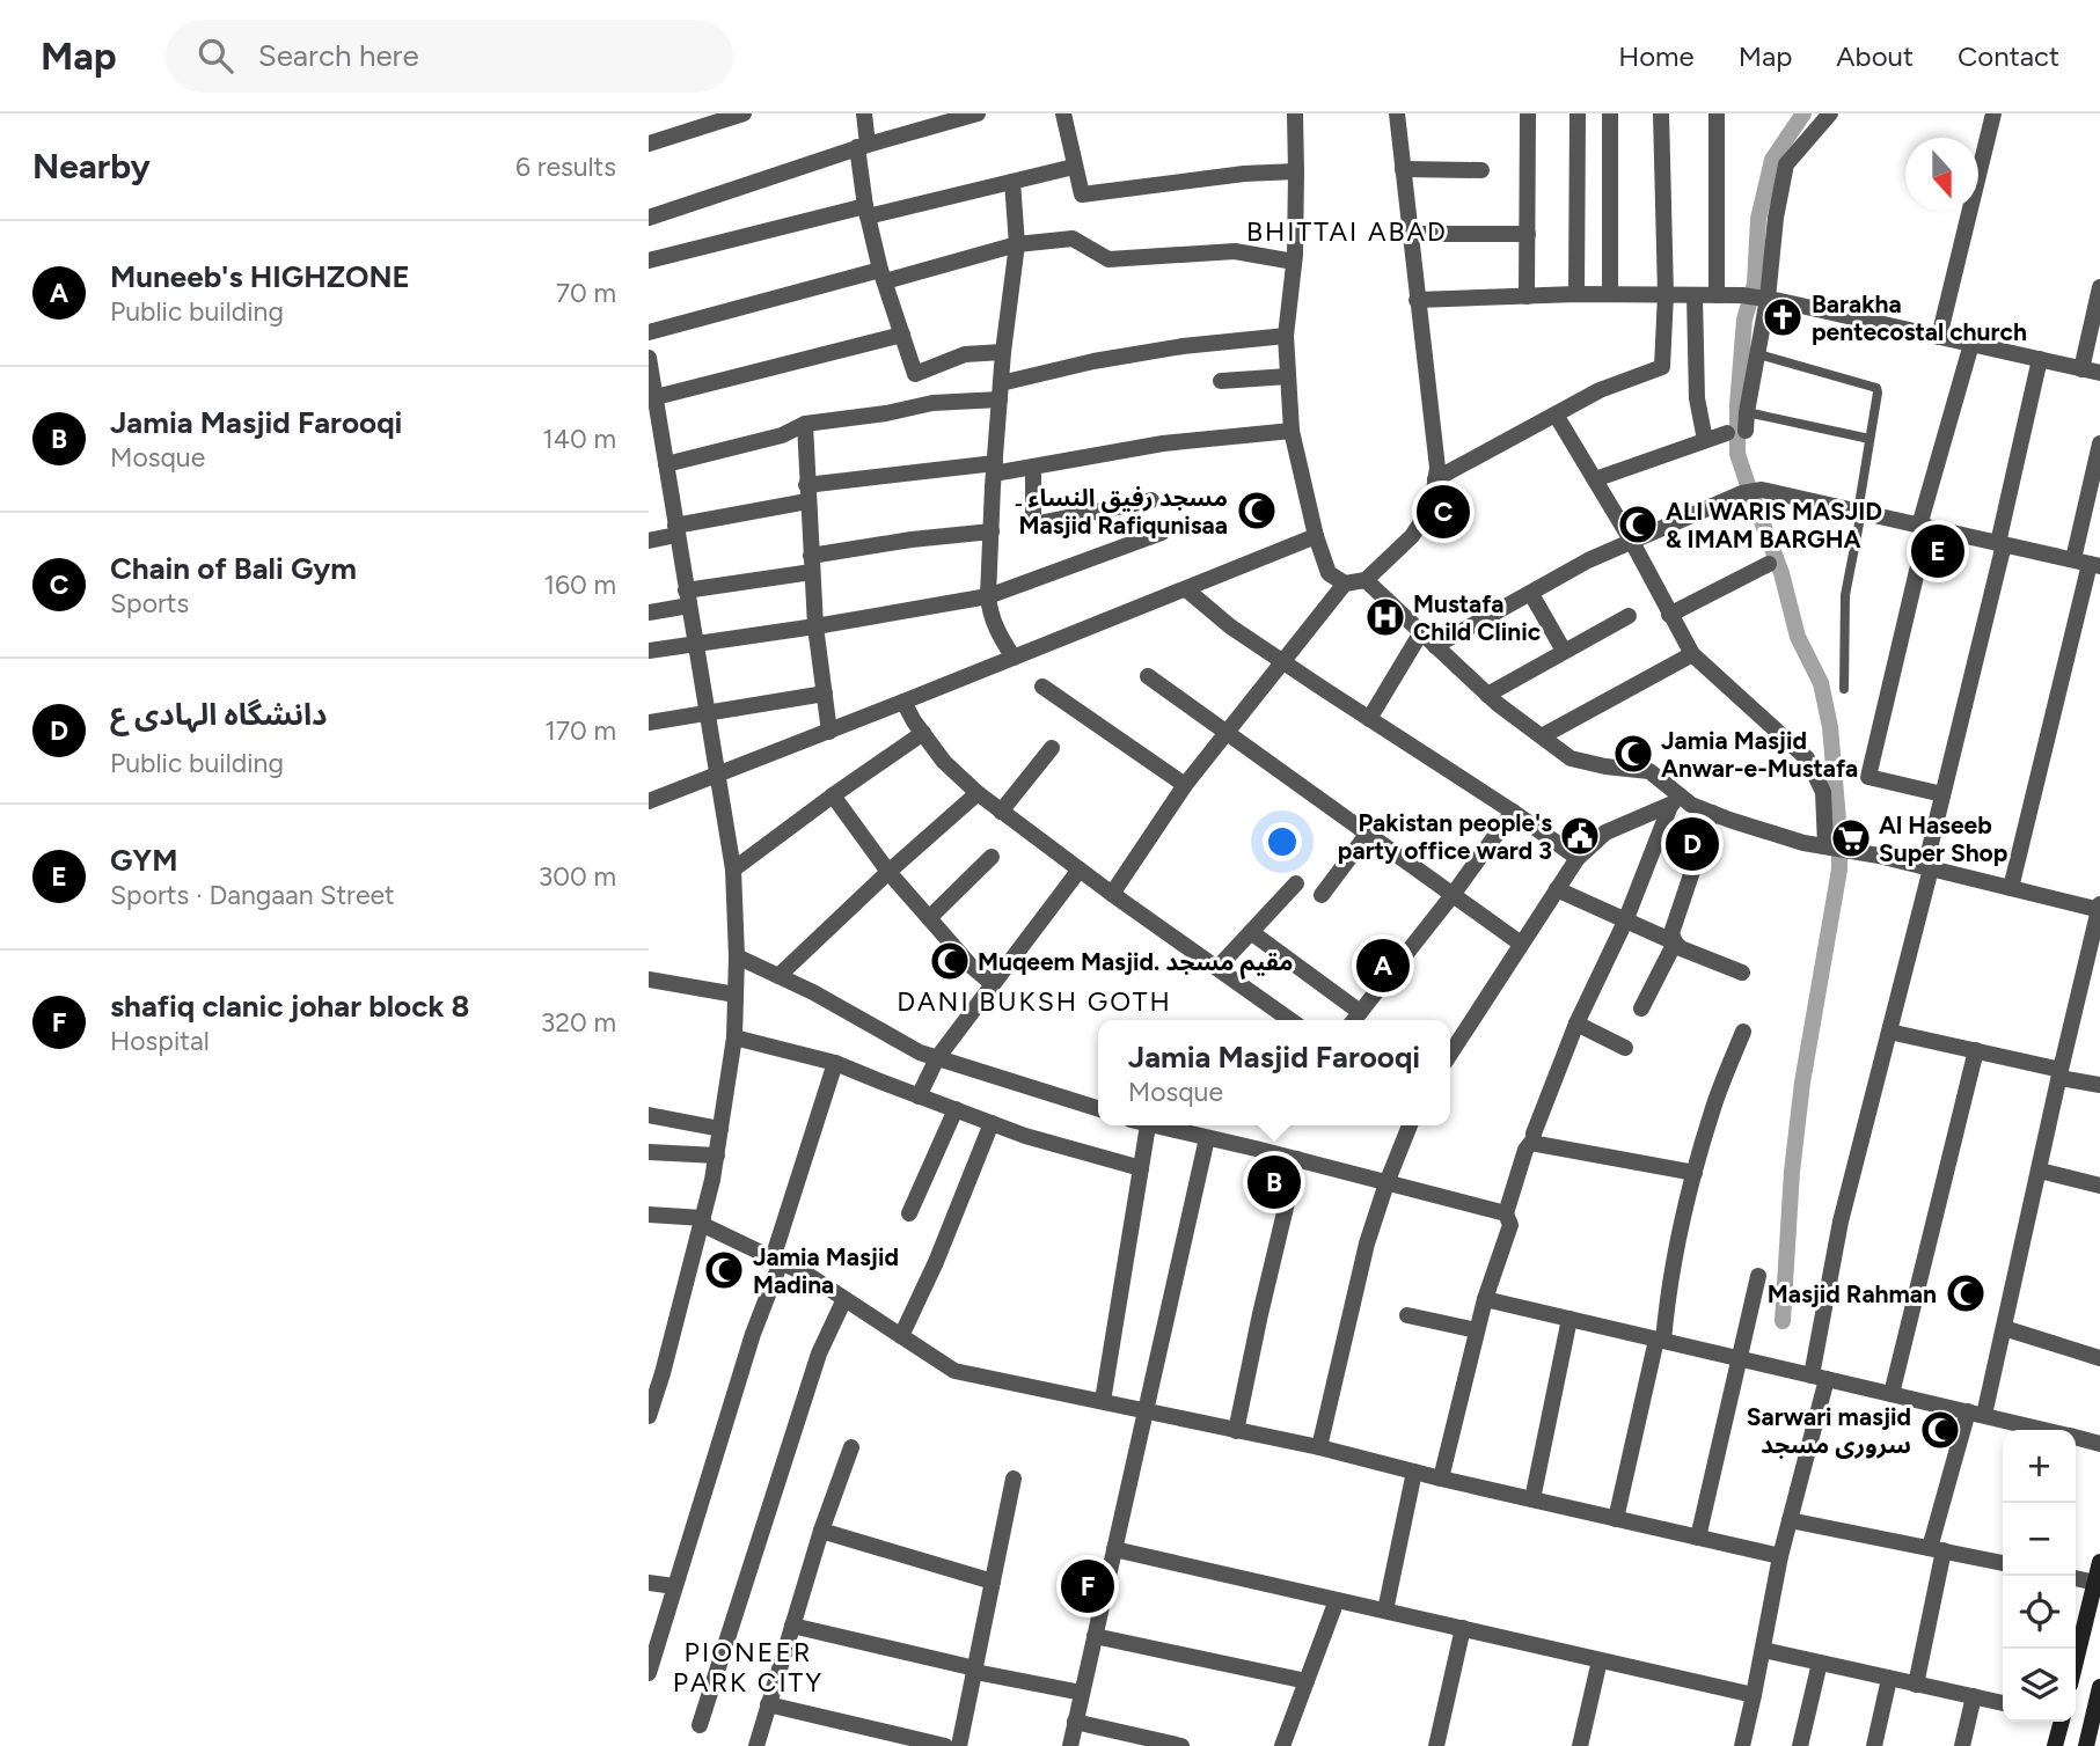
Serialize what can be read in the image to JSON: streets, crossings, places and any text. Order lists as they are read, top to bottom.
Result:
{
  "districts": ["BHITTAI ABAD", "DANI BUKSH GOTH", "PIONEER PARK CITY"],
  "places": {
    "church": ["Barakha pentecostal church"],
    "mosque": [
      "مسجد رفیق النساء ۔ Masjid Rafiqunisaa",
      "ALI WARIS MASJID & IMAM BARGHA",
      "Jamia Masjid Anwar-e-Mustafa",
      "Muqeem Masjid. مقیم مسجد",
      "Jamia Masjid Madina",
      "Masjid Rahman",
      "Sarwari masjid سروری مسجد"
    ],
    "hospital": ["Mustafa Child Clinic"],
    "public building": ["Pakistan people's party office ward 3"],
    "supermarket": ["Al Haseeb Super Shop"]
  },
  "north": "bottom",
  "page": {
    "header": "Map",
    "search": "Search here",
    "nav": [
      "Home",
      "Map",
      "About",
      "Contact"
    ],
    "heading": ["Nearby", "6 results"],
    "list": [
      {
        "mark": "A",
        "name": "Muneeb's HIGHZONE",
        "note": "Public building",
        "value": "70 m"
      },
      {
        "mark": "B",
        "name": "Jamia Masjid Farooqi",
        "note": "Mosque",
        "value": "140 m"
      },
      {
        "mark": "C",
        "name": "Chain of Bali Gym",
        "note": "Sports",
        "value": "160 m"
      },
      {
        "mark": "D",
        "name": "دانشگاہ الہادی ع",
        "note": "Public building",
        "value": "170 m"
      },
      {
        "mark": "E",
        "name": "GYM",
        "note": "Sports · Dangaan Street",
        "value": "300 m"
      },
      {
        "mark": "F",
        "name": "shafiq clanic johar block 8",
        "note": "Hospital",
        "value": "320 m"
      }
    ],
    "pins": [
      "C",
      "E",
      "D",
      "A",
      "B",
      "F"
    ],
    "popup": ["Jamia Masjid Farooqi", "Mosque"],
    "map_buttons": ["+", "−"]
  }
}
